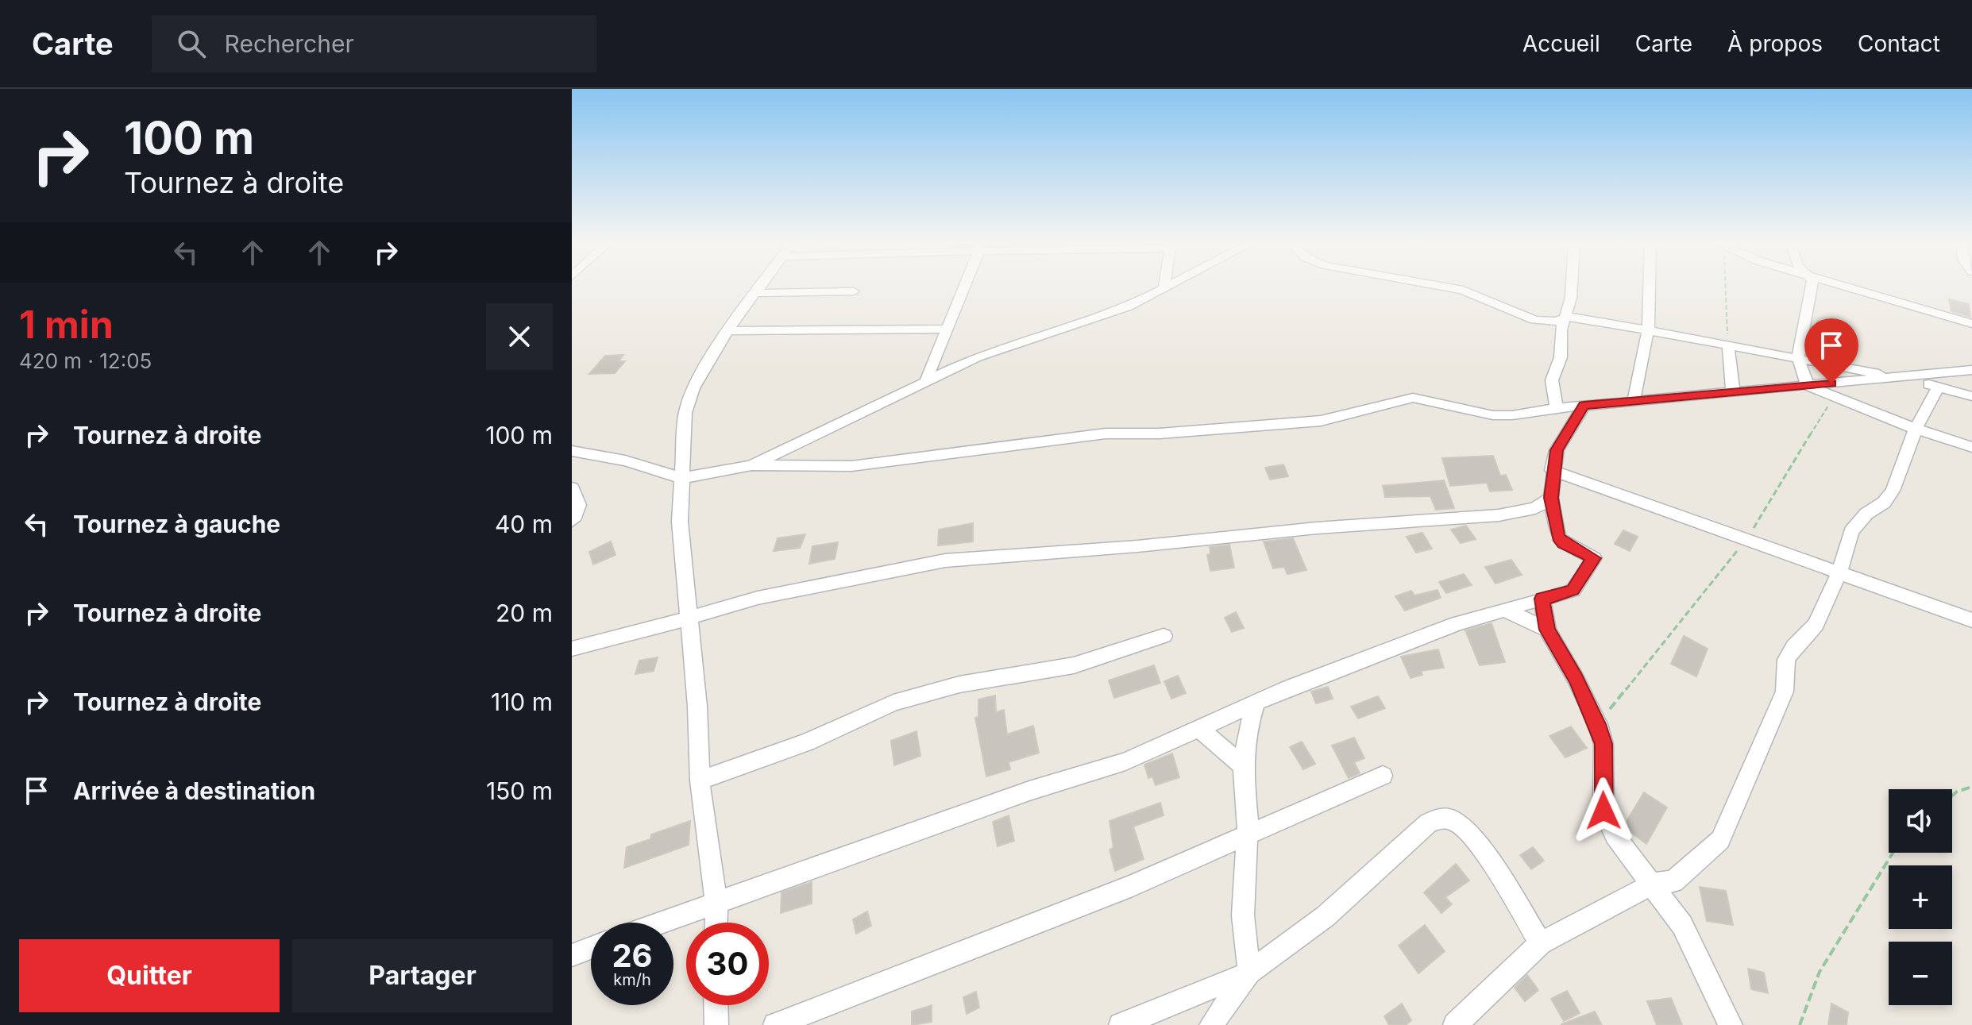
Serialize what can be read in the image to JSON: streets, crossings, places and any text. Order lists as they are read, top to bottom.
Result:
{
  "page": {
    "header": "Carte",
    "search": "Rechercher",
    "nav": [
      "Accueil",
      "Carte",
      "À propos",
      "Contact"
    ],
    "turn": ["100 m", "Tournez à droite"],
    "heading": ["1 min", "420 m · 12:05"],
    "list": [
      {
        "name": "Tournez à droite",
        "value": "100 m"
      },
      {
        "name": "Tournez à gauche",
        "value": "40 m"
      },
      {
        "name": "Tournez à droite",
        "value": "20 m"
      },
      {
        "name": "Tournez à droite",
        "value": "110 m"
      },
      {
        "name": "Arrivée à destination",
        "value": "150 m"
      }
    ],
    "map_buttons": ["+", "−"],
    "speed": "26 km/h",
    "limit": "30",
    "buttons": ["Quitter", "Partager"]
  }
}
